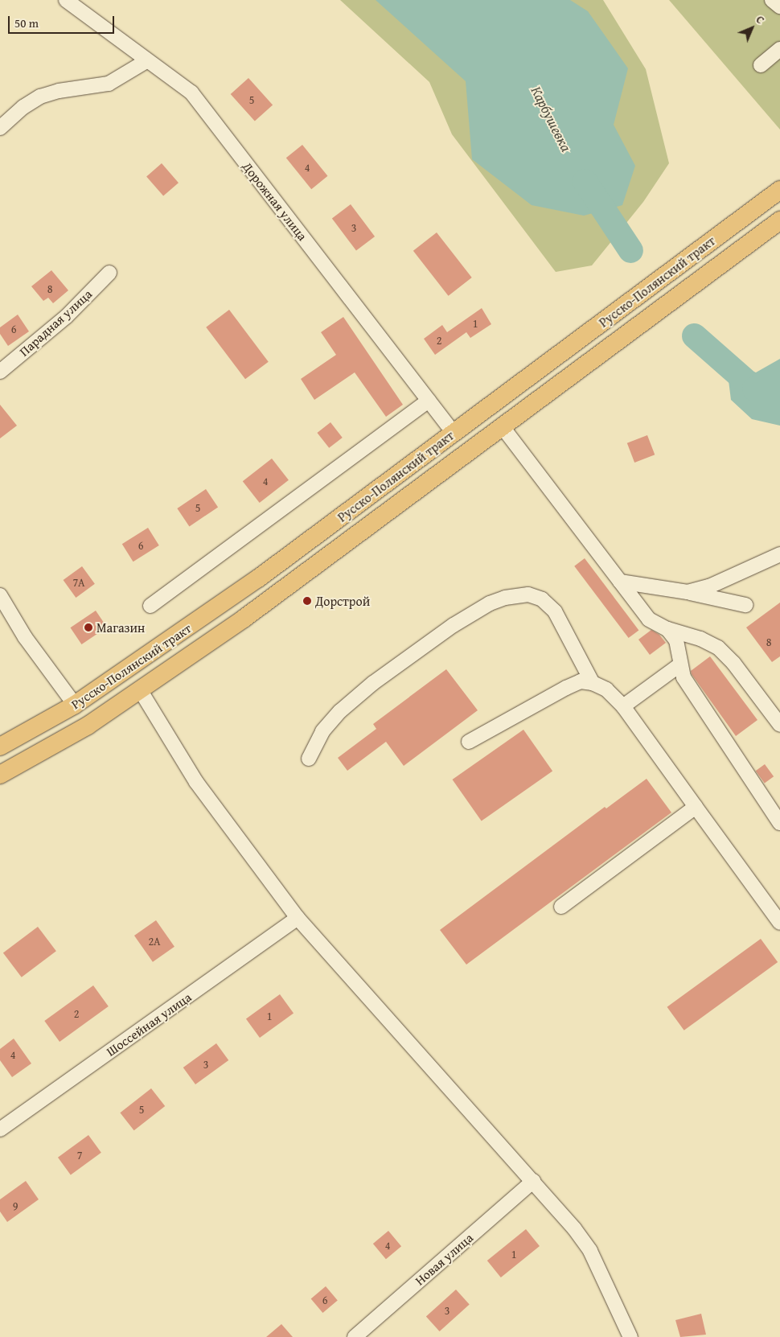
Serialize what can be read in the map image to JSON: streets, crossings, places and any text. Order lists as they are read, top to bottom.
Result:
{
  "streets": {
    "main road": ["Русско-Полянский тракт"],
    "street": [
      "Дорожная улица",
      "Парадная улица",
      "Шоссейная улица",
      "Новая улица"
    ]
  },
  "crossings": [
    ["Дорожная улица", "Русско-Полянский тракт"]
  ],
  "water": ["Карбушевка"],
  "places": ["Дорстрой", "Магазин"],
  "house_numbers": [
    "5",
    "4",
    "3",
    "8",
    "1",
    "6",
    "2",
    "4",
    "5",
    "6",
    "7А",
    "8",
    "2А",
    "2",
    "1",
    "4",
    "3",
    "5",
    "7",
    "9",
    "4",
    "1",
    "6",
    "3"
  ],
  "scale_bar": "50 m",
  "north": "top right"
}
